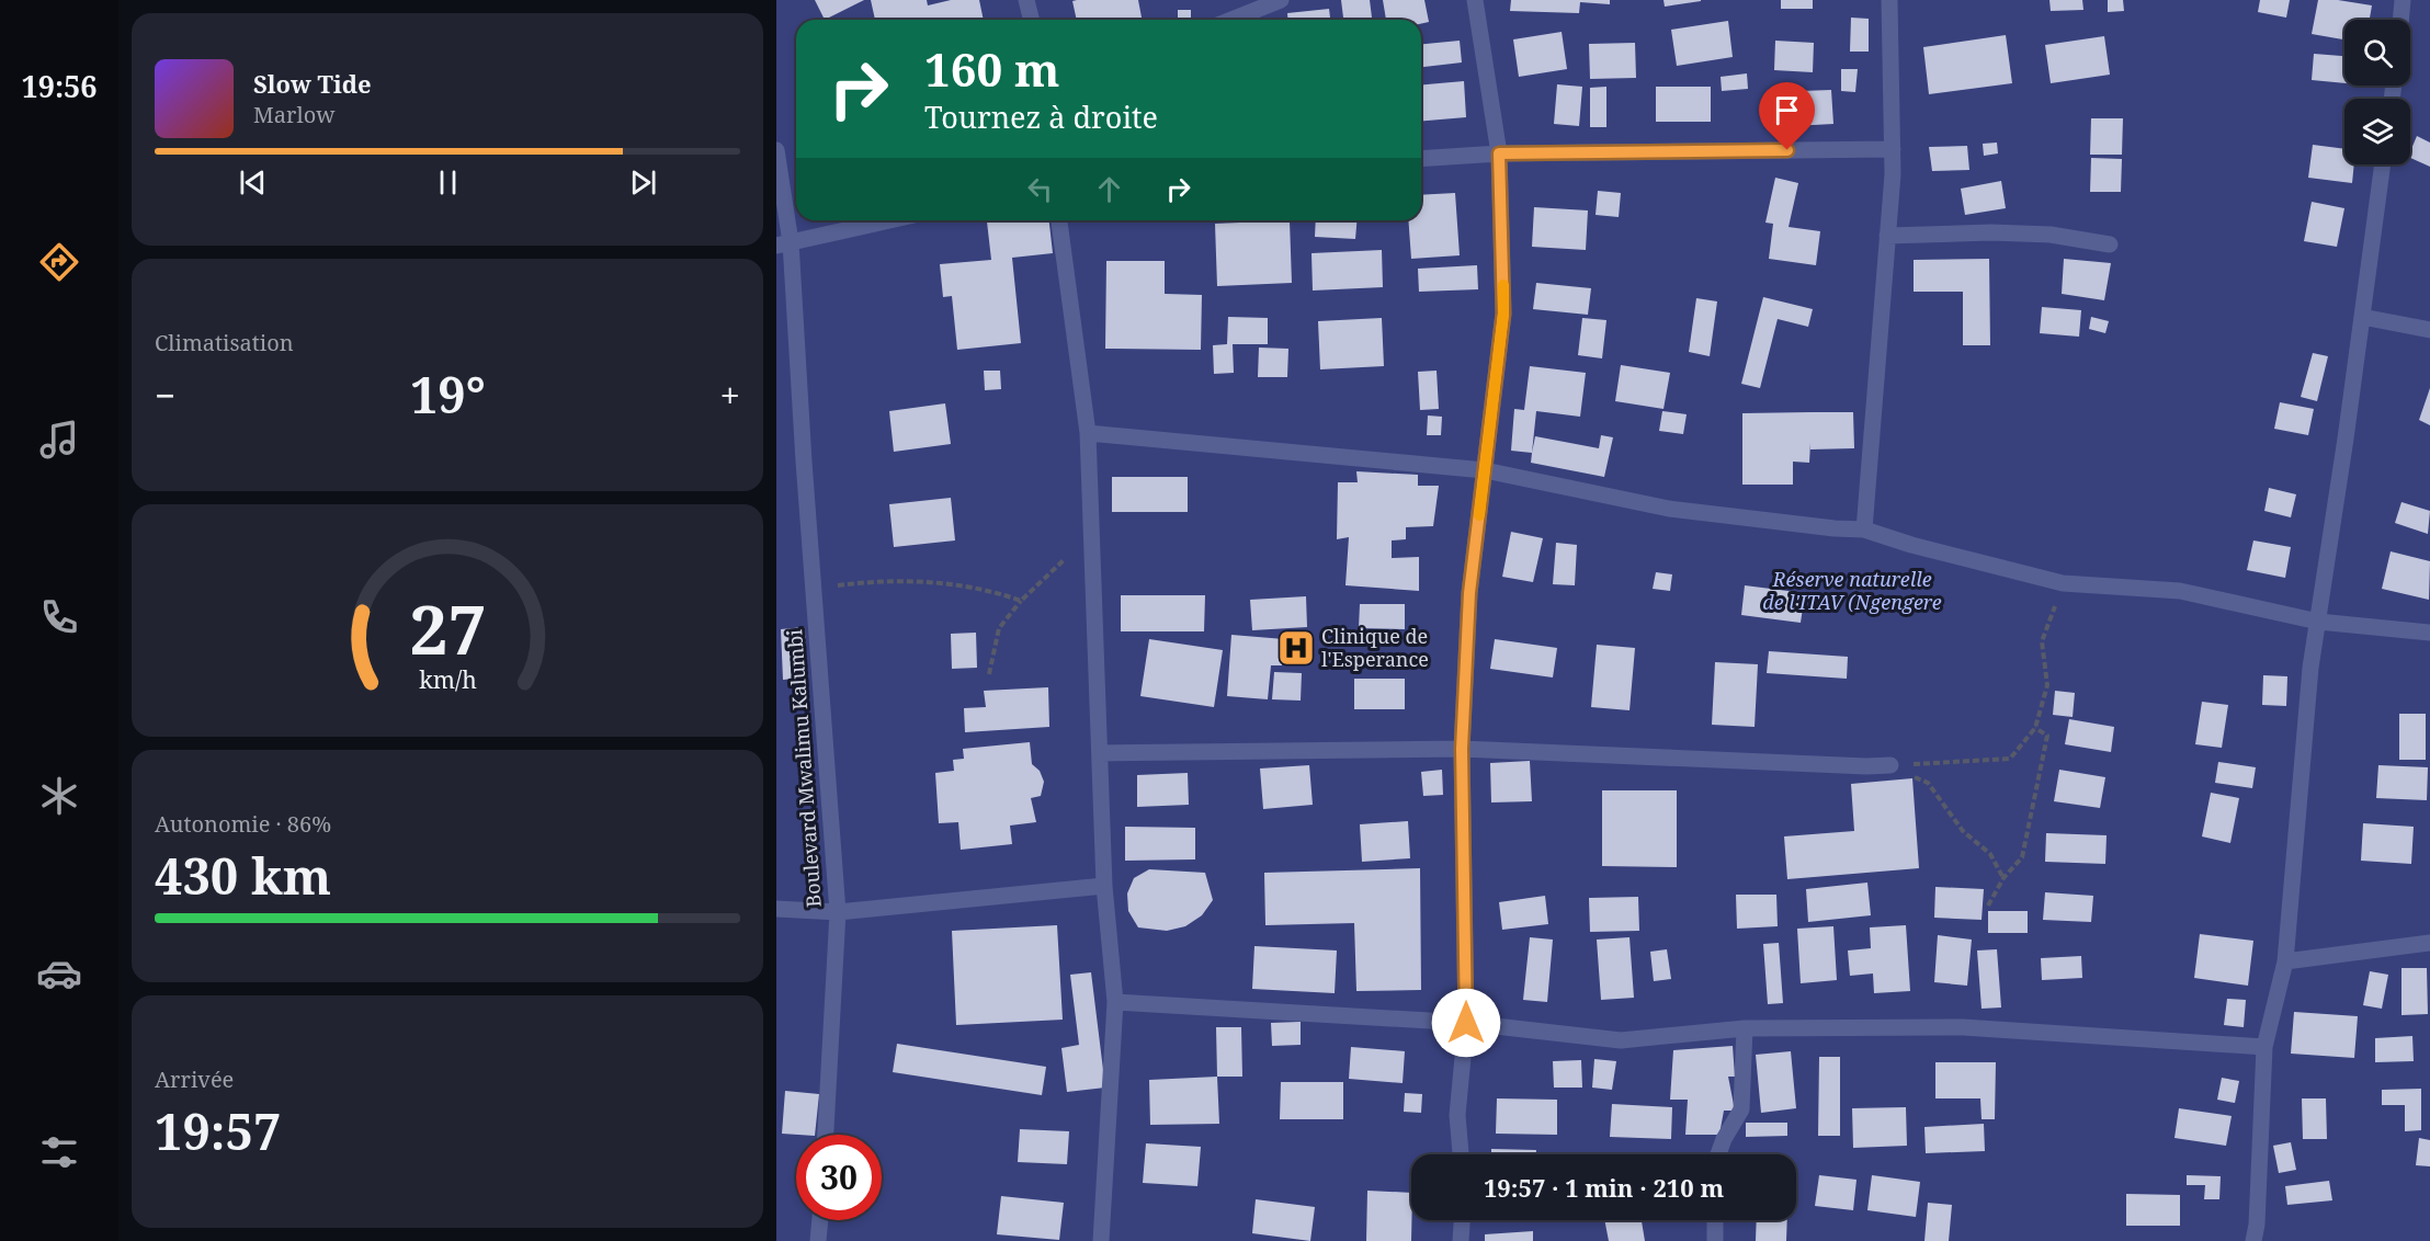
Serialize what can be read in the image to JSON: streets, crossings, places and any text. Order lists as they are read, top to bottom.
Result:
{
  "streets": {
    "street": ["Boulevard Mwalimu Kalumbi"]
  },
  "parks": ["Réserve naturelle de l'ITAV (Ngengere"],
  "places": {
    "hospital": ["Clinique de l'Esperance"]
  },
  "page": {
    "tabs": "19:56",
    "turn": ["160 m", "Tournez à droite"],
    "song": ["Slow Tide", "Marlow"],
    "tile": [
      "Climatisation",
      ["Autonomie · 86%", "430 km"],
      ["Arrivée", "19:57"]
    ],
    "heat": ["−", "19°", "+"],
    "limit": "30",
    "trip": "19:57 · 1 min · 210 m",
    "gauge": ["27", "km/h"]
  }
}
